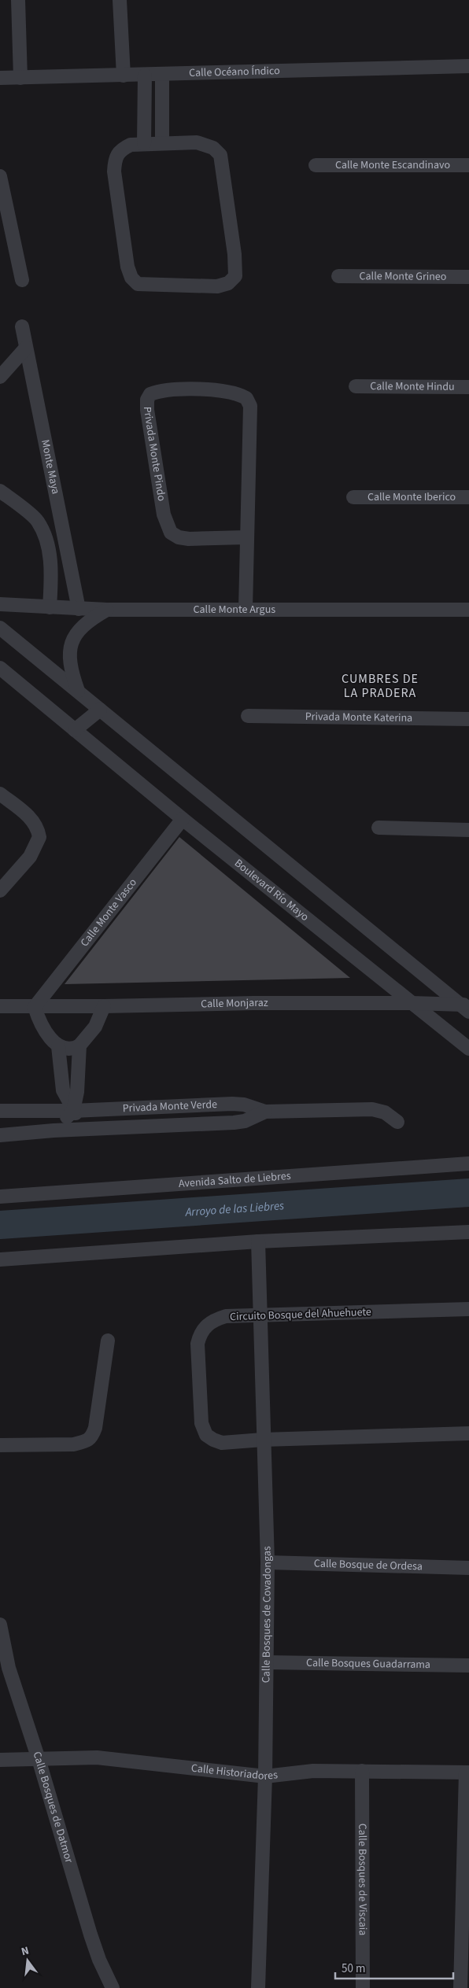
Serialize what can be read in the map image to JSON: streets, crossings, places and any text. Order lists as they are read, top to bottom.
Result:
{
  "streets": {
    "street": [
      "Calle Océano Índico",
      "Calle Monte Escandinavo",
      "Calle Monte Grineo",
      "Calle Monte Hindu",
      "Privada Monte Pindo",
      "Monte Maya",
      "Calle Monte Iberico",
      "Calle Monte Argus",
      "Privada Monte Katerina",
      "Boulevard Río Mayo",
      "Calle Monte Vasco",
      "Calle Monjaraz",
      "Privada Monte Verde",
      "Avenida Salto de Liebres",
      "Circuito Bosque del Ahuehuete",
      "Calle Bosque de Ordesa",
      "Calle Bosques de Covadongas",
      "Calle Bosques Guadarrama",
      "Calle Historiadores",
      "Calle Bosques de Datmor",
      "Calle Bosques de Viscaia"
    ]
  },
  "crossings": [
    ["Privada Monte Pindo", "Calle Monte Argus"],
    ["Monte Maya", "Calle Monte Argus"],
    ["Boulevard Río Mayo", "Calle Monte Vasco"],
    ["Boulevard Río Mayo", "Calle Monjaraz"],
    ["Calle Monte Vasco", "Calle Monjaraz"],
    ["Circuito Bosque del Ahuehuete", "Calle Bosques de Covadongas"],
    ["Calle Bosque de Ordesa", "Calle Bosques de Covadongas"],
    ["Calle Bosques de Covadongas", "Calle Bosques Guadarrama"],
    ["Calle Bosques de Covadongas", "Calle Historiadores"],
    ["Calle Historiadores", "Calle Bosques de Datmor"],
    ["Calle Historiadores", "Calle Bosques de Viscaia"]
  ],
  "districts": ["CUMBRES DE LA PRADERA"],
  "water": ["Arroyo de las Liebres"],
  "scale_bar": "50 m",
  "north": "top"
}
